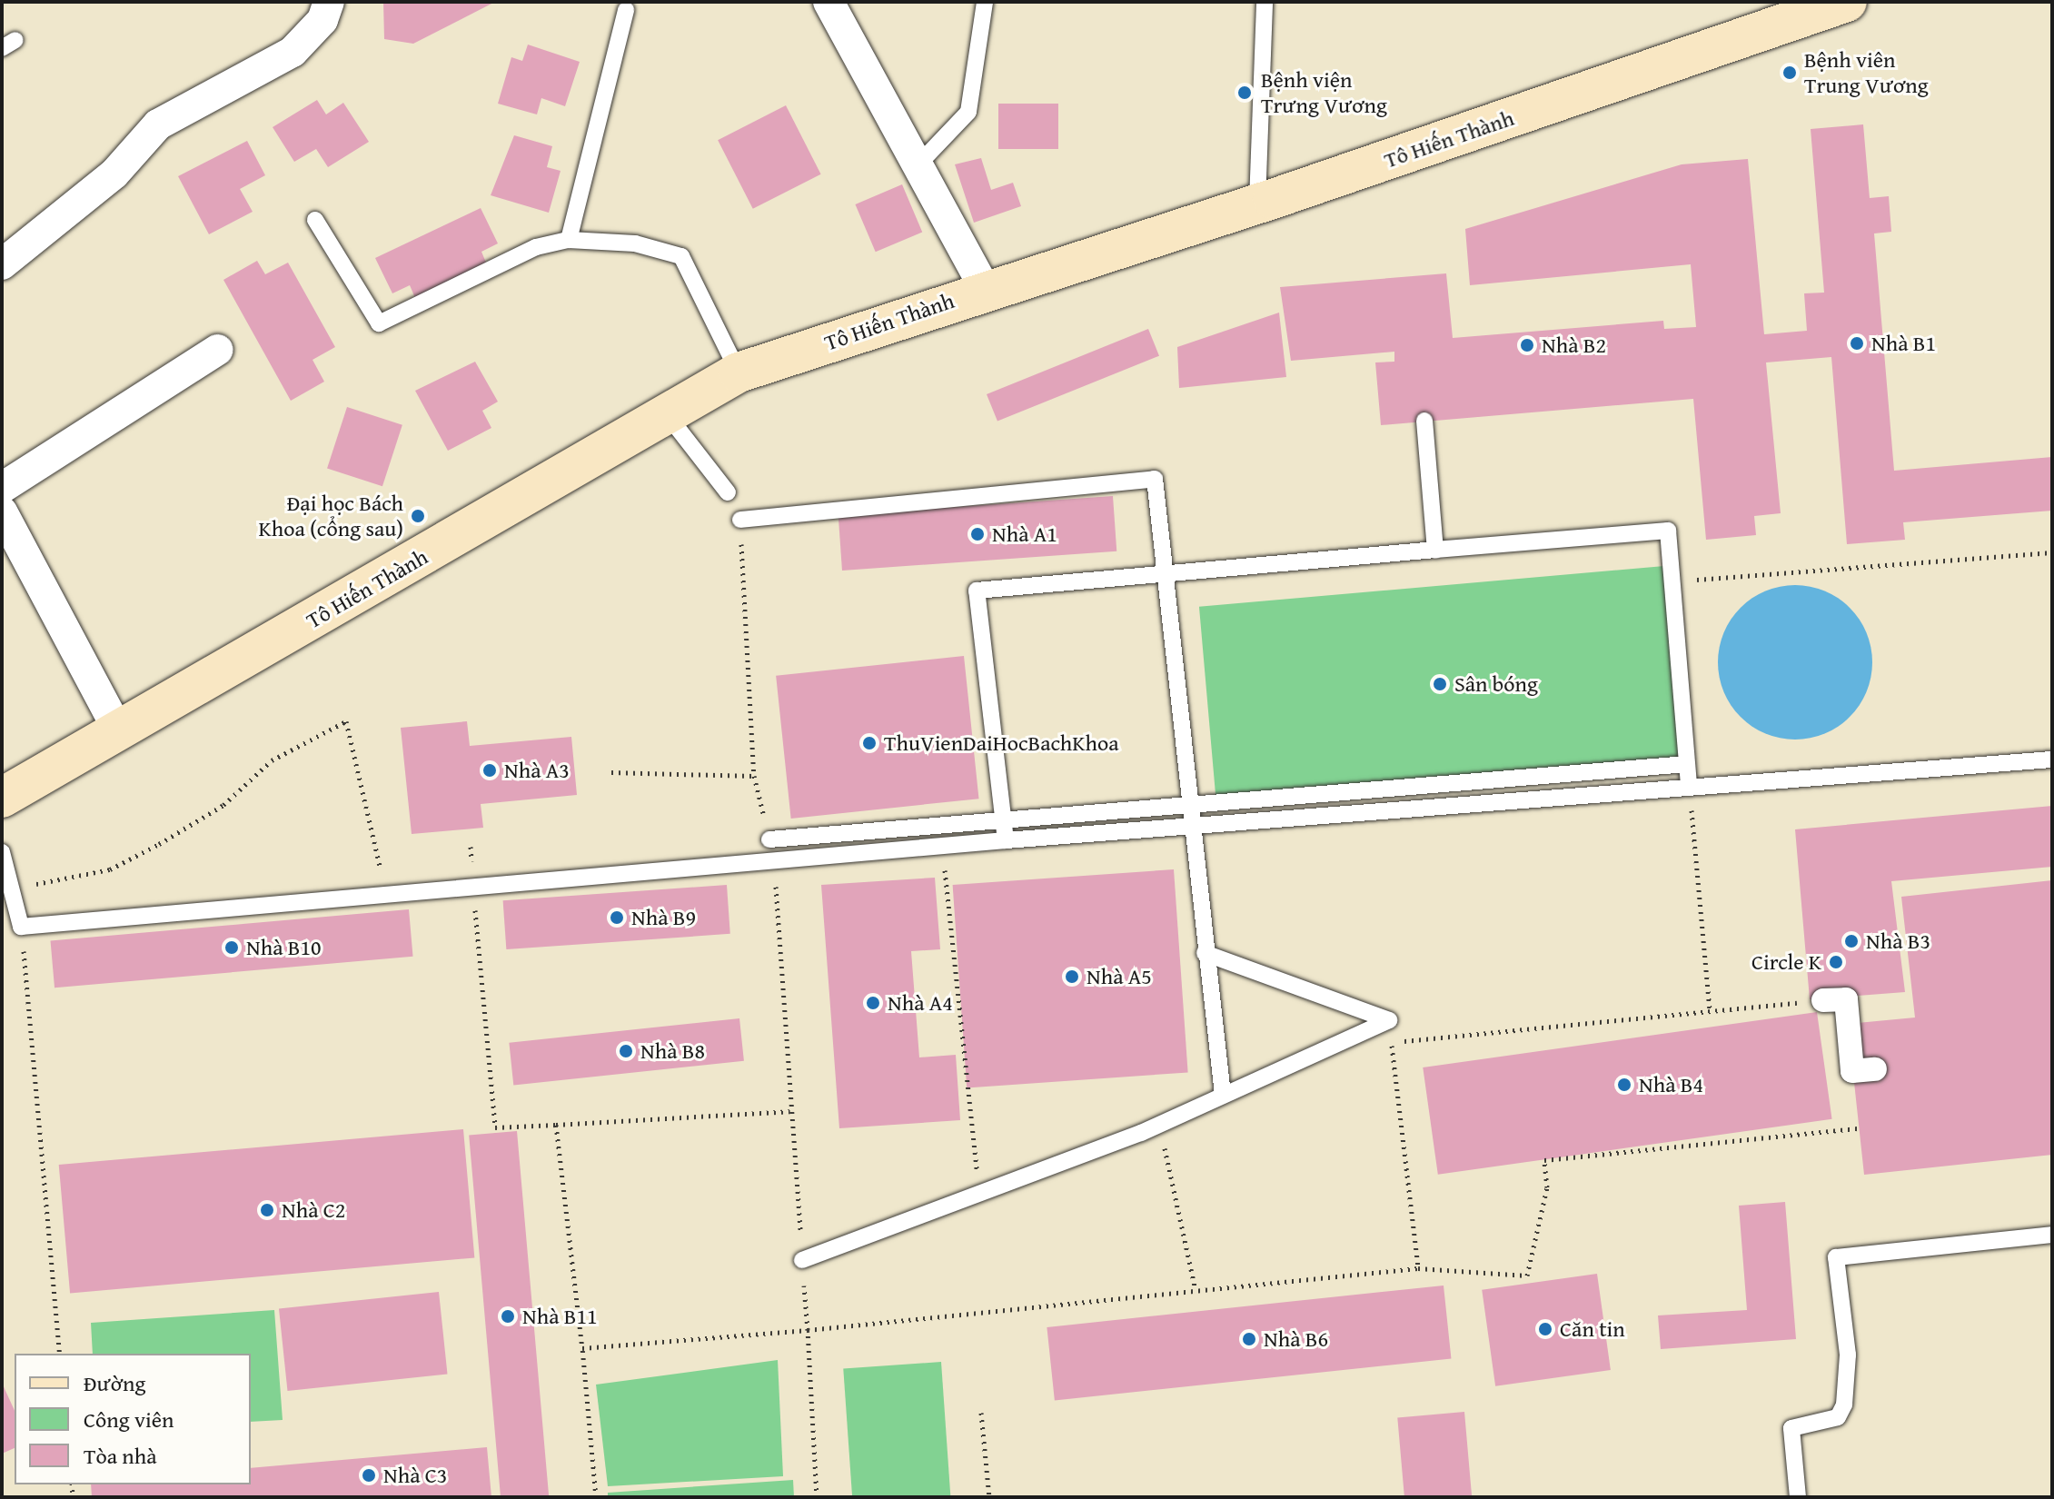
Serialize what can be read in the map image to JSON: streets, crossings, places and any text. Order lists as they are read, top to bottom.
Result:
{
  "streets": {
    "main road": ["Tô Hiến Thành"]
  },
  "places": [
    "Bệnh viên Trung Vương",
    "Bệnh viện Trưng Vương",
    "Nhà B1",
    "Nhà B2",
    "Đại học Bách Khoa (cổng sau)",
    "Nhà A1",
    "Sân bóng",
    "ThuVienDaiHocBachKhoa",
    "Nhà A3",
    "Nhà B9",
    "Nhà B3",
    "Nhà B10",
    "Circle K",
    "Nhà A5",
    "Nhà A4",
    "Nhà B8",
    "Nhà B4",
    "Nhà C2",
    "Nhà B11",
    "Căn tin",
    "Nhà B6",
    "Nhà C3"
  ],
  "legend": ["Đường", "Công viên", "Tòa nhà"]
}
